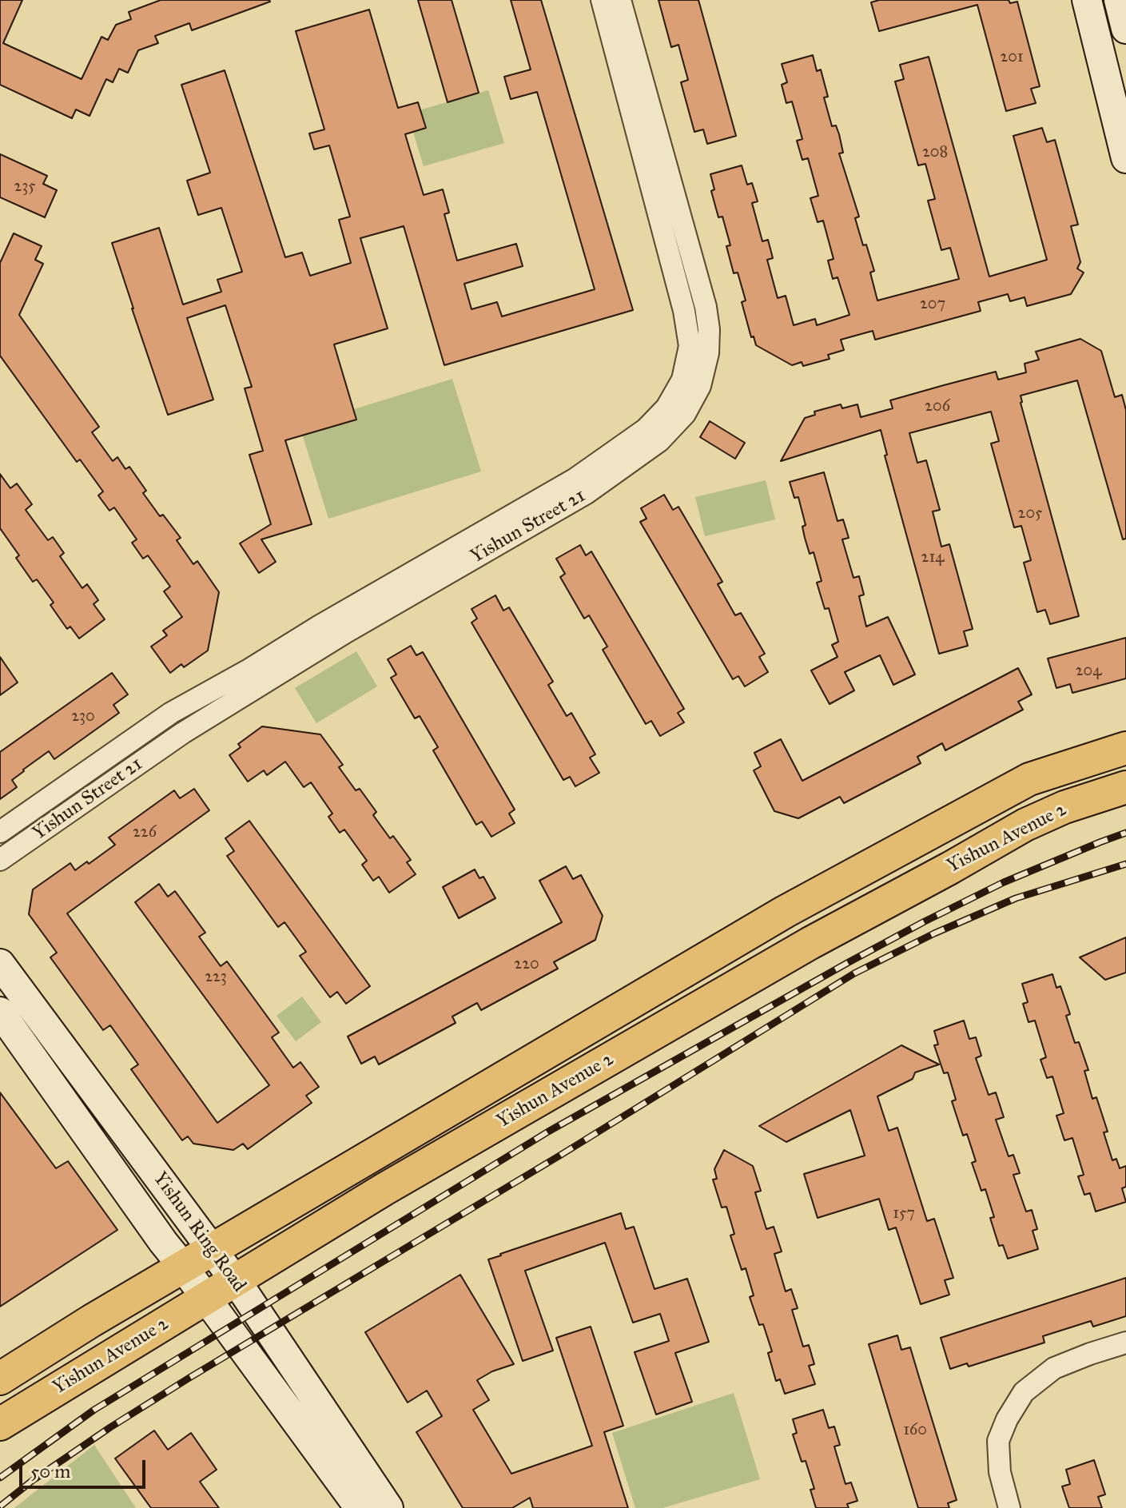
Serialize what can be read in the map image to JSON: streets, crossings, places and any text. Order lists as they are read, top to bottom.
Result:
{
  "streets": {
    "main road": ["Yishun Avenue 2", "Yishun Ring Road"],
    "street": ["Yishun Street 21"]
  },
  "crossings": [
    ["Yishun Avenue 2", "Yishun Ring Road"]
  ],
  "house_numbers": [
    "201",
    "208",
    "235",
    "207",
    "206",
    "205",
    "214",
    "204",
    "230",
    "226",
    "220",
    "223",
    "157",
    "160"
  ],
  "scale_bar": "50 m"
}
